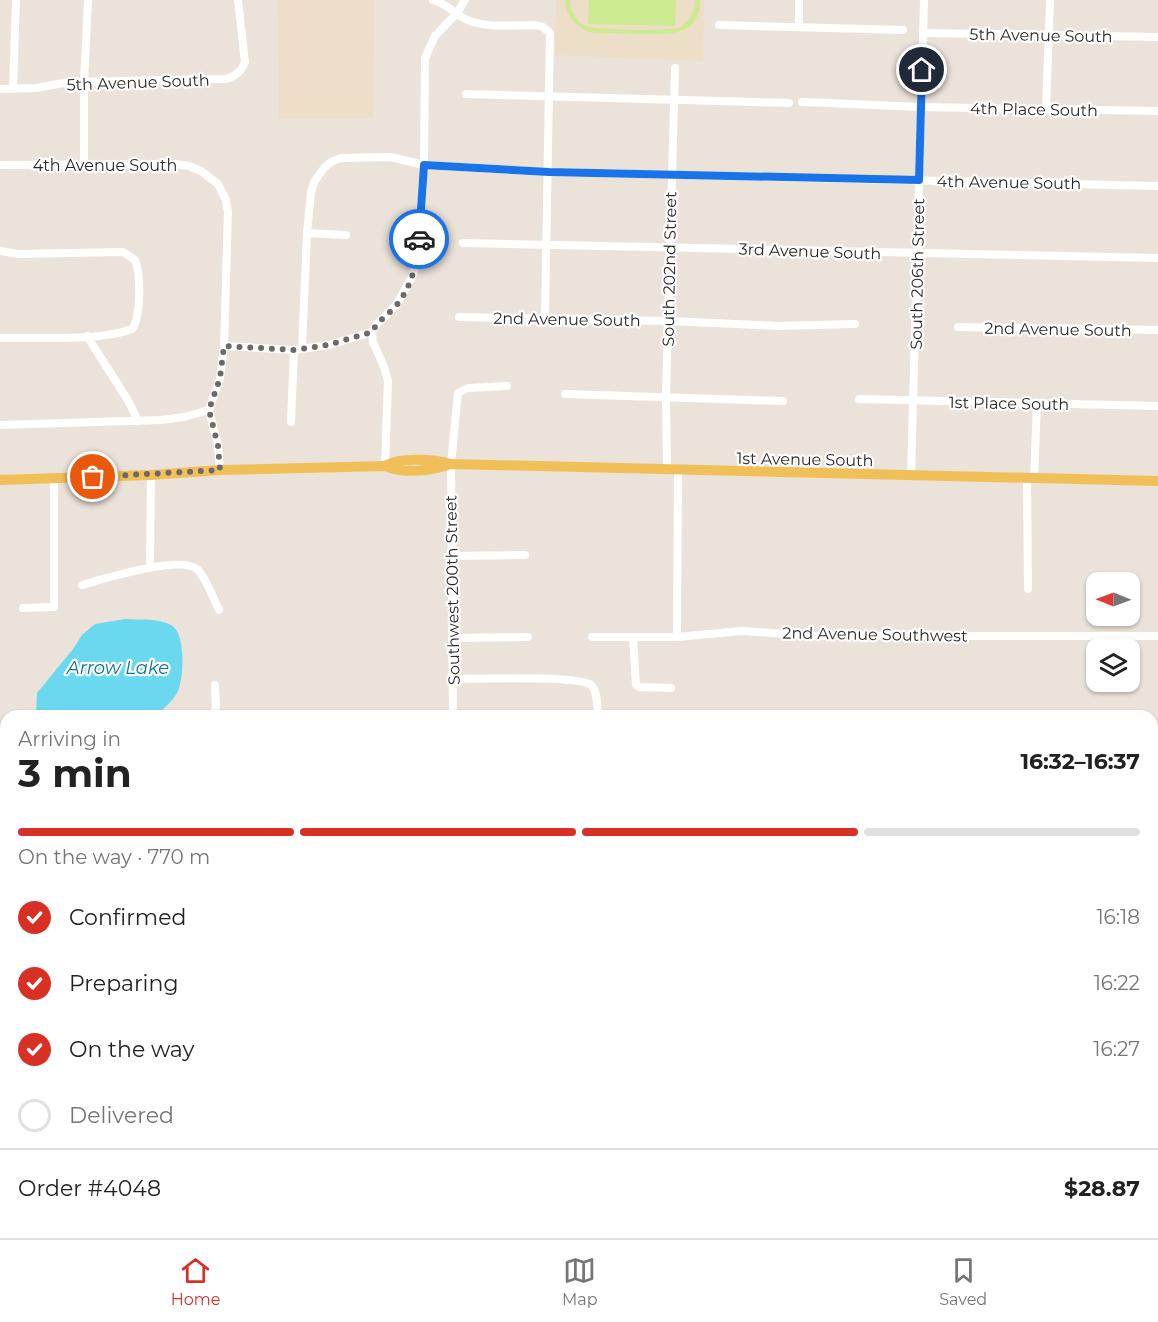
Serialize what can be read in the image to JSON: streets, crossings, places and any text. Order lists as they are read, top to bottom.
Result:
{
  "streets": {
    "main road": ["1st Avenue South"],
    "street": [
      "5th Avenue South",
      "4th Place South",
      "4th Avenue South",
      "3rd Avenue South",
      "South 202nd Street",
      "South 206th Street",
      "2nd Avenue South",
      "1st Place South",
      "Southwest 200th Street",
      "2nd Avenue Southwest"
    ]
  },
  "crossings": [
    ["5th Avenue South", "South 206th Street"],
    ["4th Place South", "South 206th Street"],
    ["4th Avenue South", "South 202nd Street"],
    ["4th Avenue South", "South 206th Street"],
    ["3rd Avenue South", "South 202nd Street"],
    ["3rd Avenue South", "South 206th Street"],
    ["South 202nd Street", "2nd Avenue South"],
    ["South 202nd Street", "1st Avenue South"],
    ["South 202nd Street", "2nd Avenue Southwest"],
    ["South 206th Street", "1st Place South"],
    ["South 206th Street", "1st Avenue South"],
    ["1st Avenue South", "Southwest 200th Street"]
  ],
  "water": ["Arrow Lake"],
  "north": "left",
  "page": {
    "heading": ["3 min", "Arriving in", "16:32–16:37"],
    "panel": ["Order #4048", "$28.87"],
    "bar": "On the way · 770 m",
    "list": [
      ["Confirmed", "16:18"],
      ["Preparing", "16:22"],
      ["On the way", "16:27"],
      "Delivered"
    ],
    "tabs": ["Home", "Map", "Saved"]
  }
}
